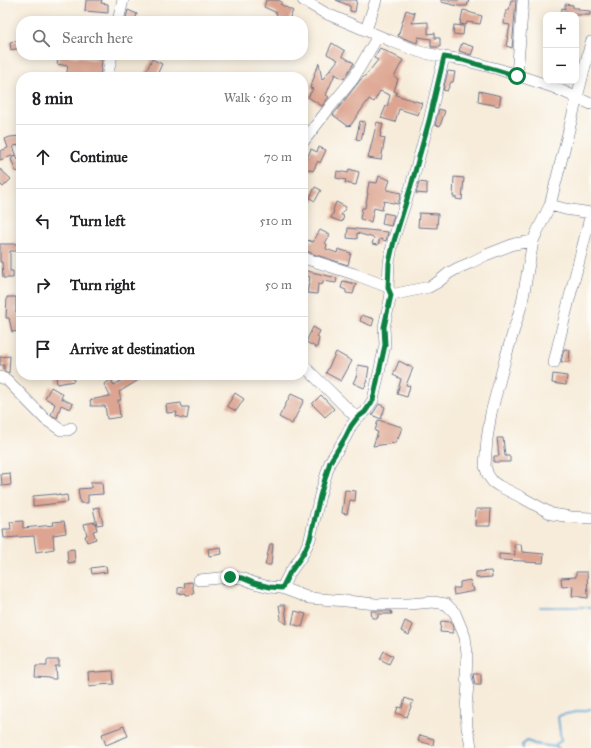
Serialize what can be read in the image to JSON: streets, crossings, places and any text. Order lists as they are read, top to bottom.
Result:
{
  "page": {
    "map_buttons": ["+", "−"],
    "search": "Search here",
    "heading": ["8 min", "Walk · 630 m"],
    "list": [
      ["Continue", "70 m"],
      ["Turn left", "510 m"],
      ["Turn right", "50 m"],
      "Arrive at destination"
    ]
  }
}
